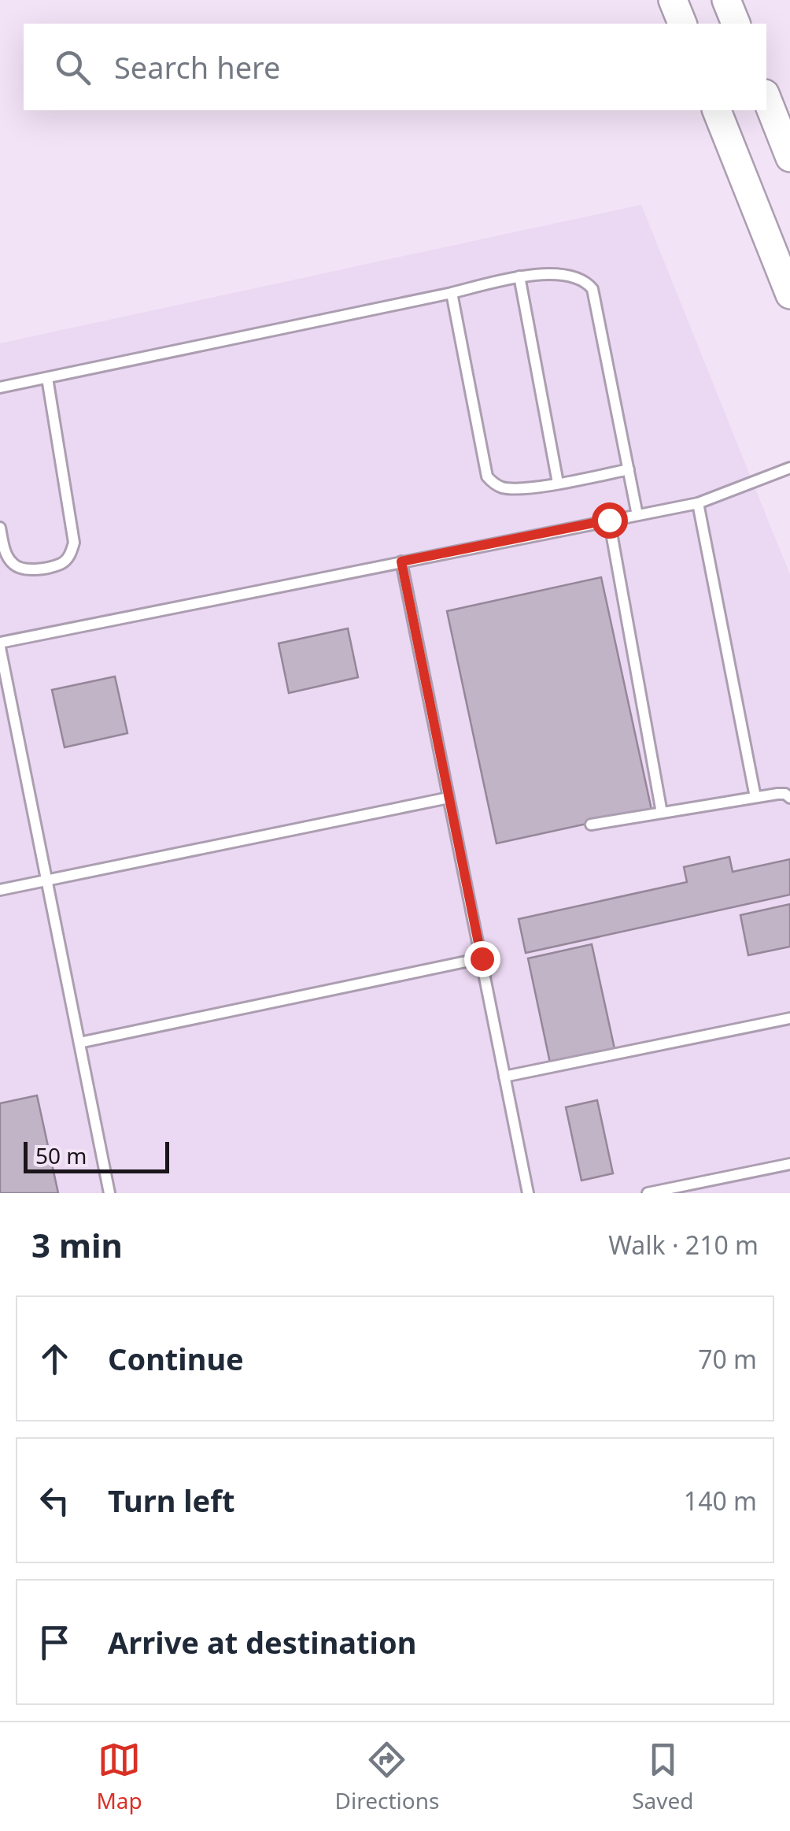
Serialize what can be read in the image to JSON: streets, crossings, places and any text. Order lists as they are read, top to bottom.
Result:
{
  "scale_bar": "50 m",
  "page": {
    "search": "Search here",
    "scale": "50 m",
    "heading": ["3 min", "Walk · 210 m"],
    "list": [
      ["Continue", "70 m"],
      ["Turn left", "140 m"],
      "Arrive at destination"
    ],
    "nav": ["Map", "Directions", "Saved"]
  }
}
